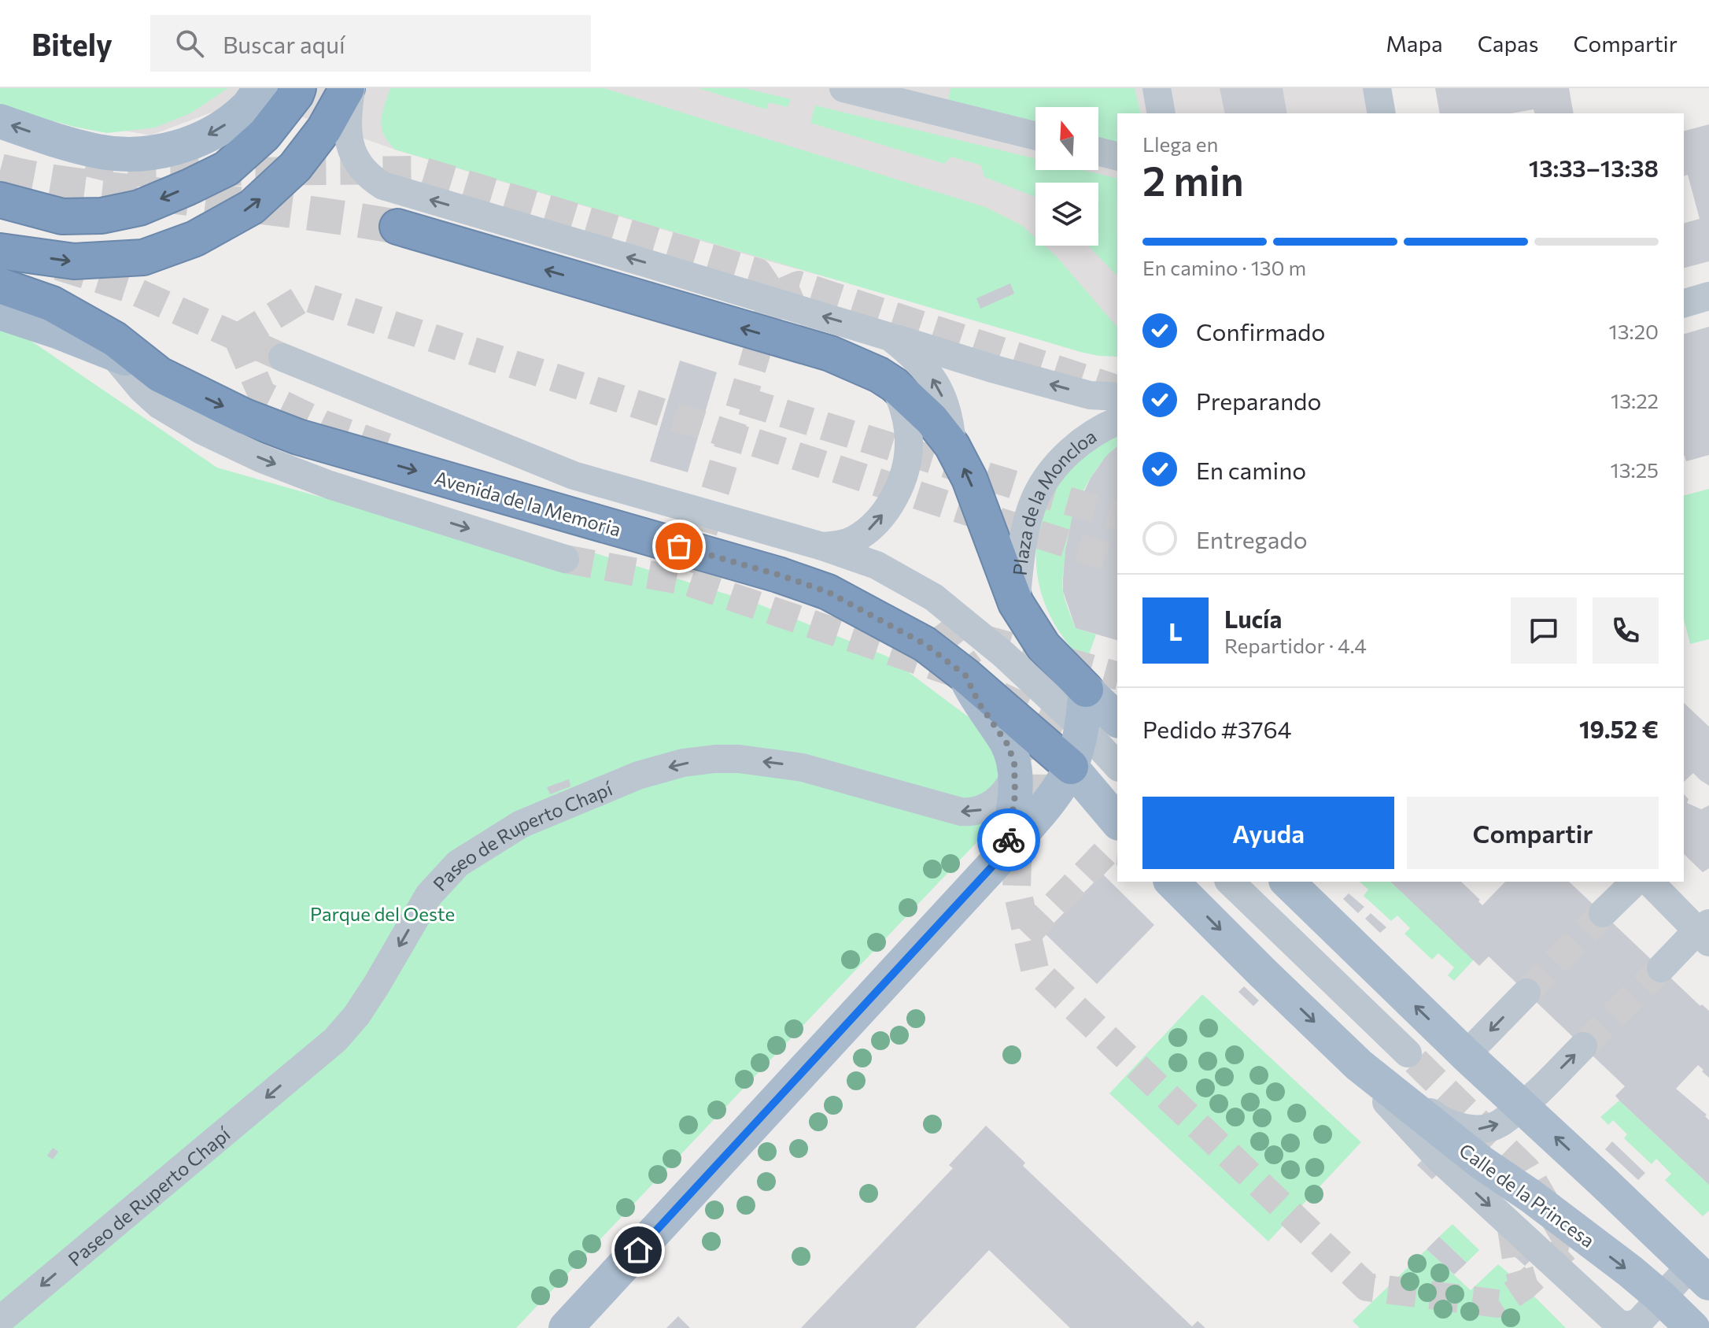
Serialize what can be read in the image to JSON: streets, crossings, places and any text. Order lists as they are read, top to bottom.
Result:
{
  "streets": {
    "highway": ["Avenida de la Memoria"],
    "main road": ["Calle de la Princesa"],
    "street": ["Plaza de la Moncloa", "Paseo de Ruperto Chapí"]
  },
  "one_way": ["Paseo de Ruperto Chapí"],
  "parks": ["Parque del Oeste"],
  "north": "top",
  "page": {
    "header": "Bitely",
    "search": "Buscar aquí",
    "nav": ["Mapa", "Capas", "Compartir"],
    "heading": ["2 min", "Llega en", "13:33–13:38"],
    "panel": [
      "Lucía",
      "Repartidor · 4.4",
      "Pedido #3764",
      "19.52 €"
    ],
    "bar": "En camino · 130 m",
    "list": [
      ["Confirmado", "13:20"],
      ["Preparando", "13:22"],
      ["En camino", "13:25"],
      "Entregado"
    ],
    "round": "L",
    "buttons": ["Ayuda", "Compartir"]
  }
}
